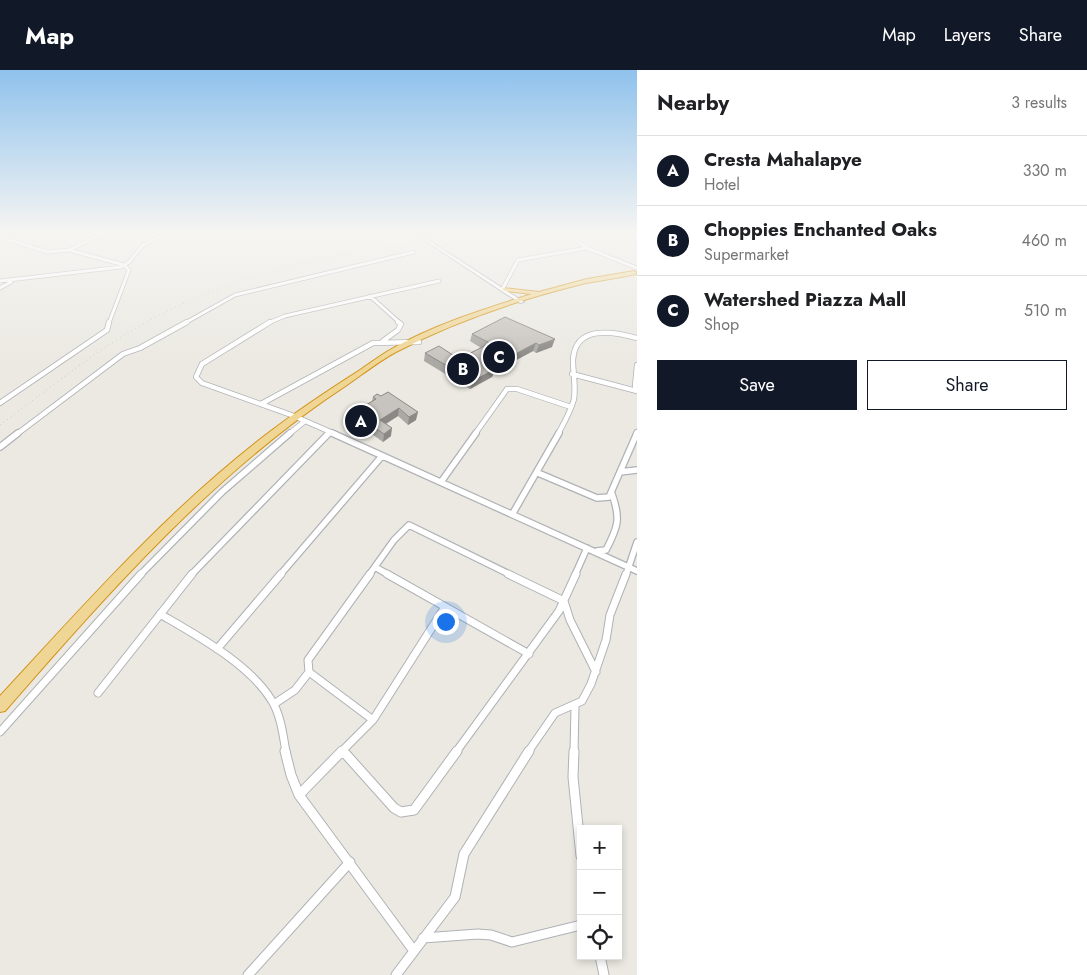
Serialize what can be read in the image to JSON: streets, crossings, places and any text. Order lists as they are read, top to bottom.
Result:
{
  "page": {
    "header": "Map",
    "nav": ["Map", "Layers", "Share"],
    "heading": ["Nearby", "3 results"],
    "list": [
      {
        "mark": "A",
        "name": "Cresta Mahalapye",
        "note": "Hotel",
        "value": "330 m"
      },
      {
        "mark": "B",
        "name": "Choppies Enchanted Oaks",
        "note": "Supermarket",
        "value": "460 m"
      },
      {
        "mark": "C",
        "name": "Watershed Piazza Mall",
        "note": "Shop",
        "value": "510 m"
      }
    ],
    "pins": ["C", "B", "A"],
    "buttons": ["Save", "Share"],
    "map_buttons": ["+", "−"]
  }
}
